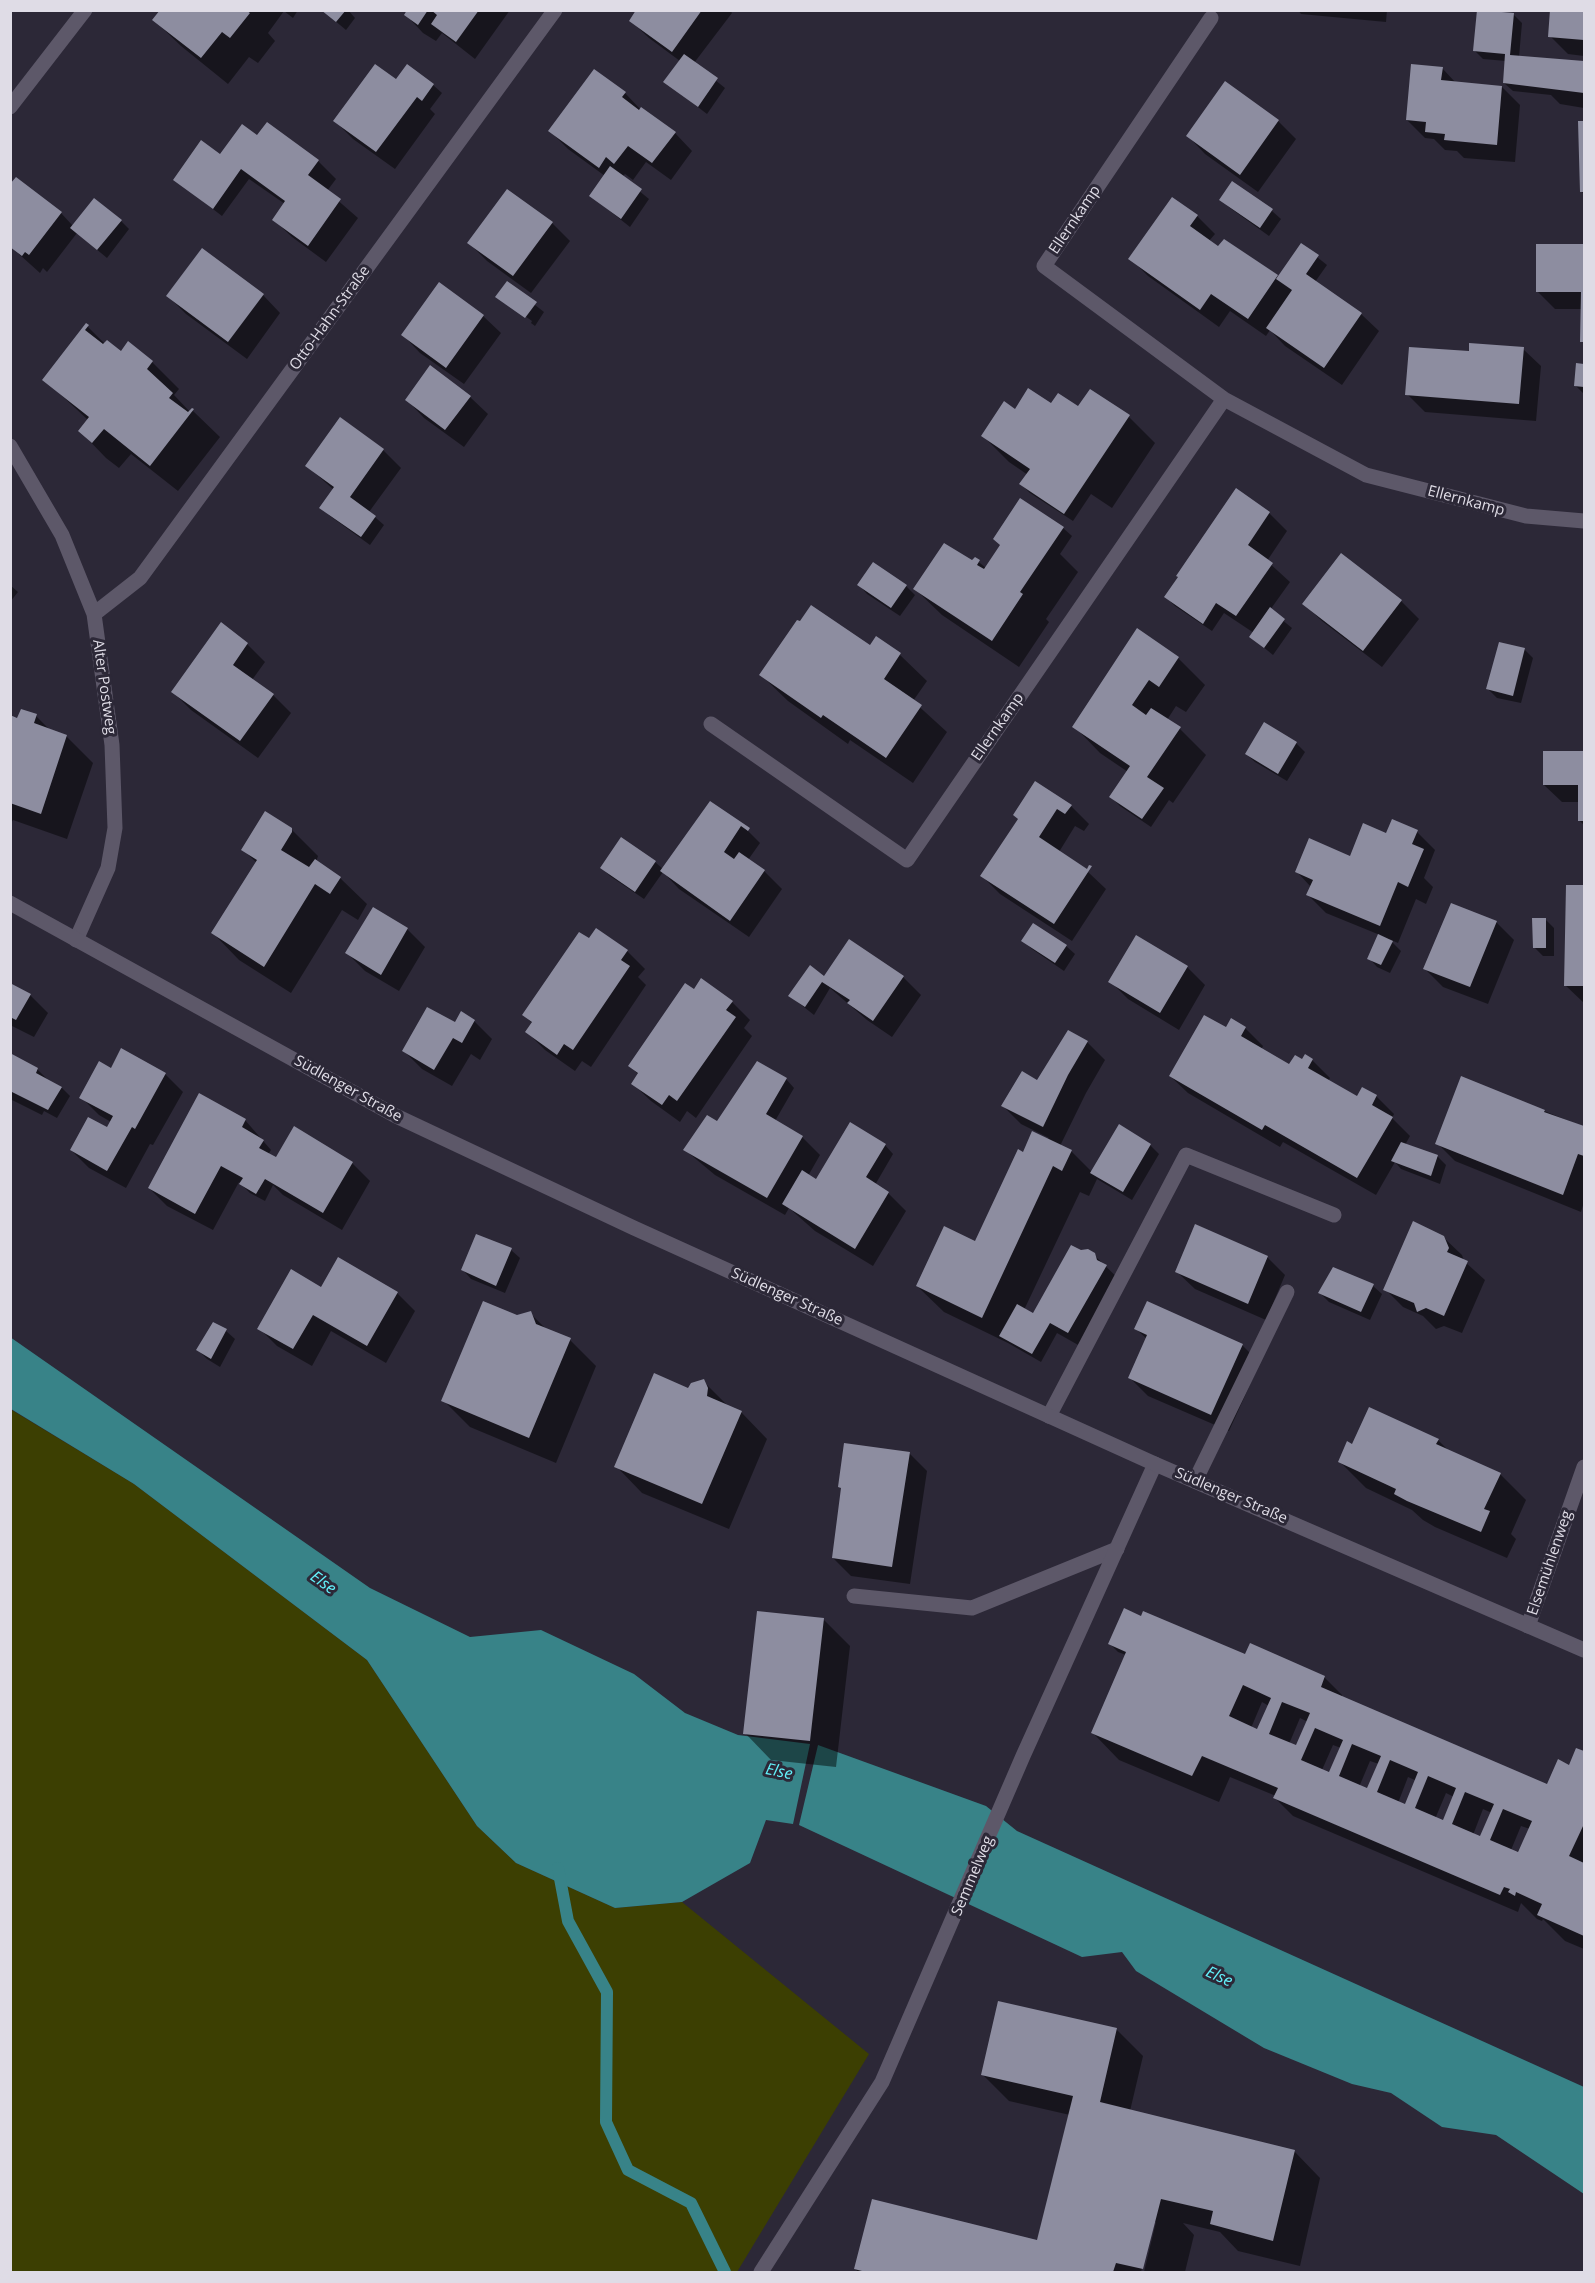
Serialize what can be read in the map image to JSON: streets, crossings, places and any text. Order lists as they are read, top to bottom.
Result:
{
  "streets": {
    "street": [
      "Ellernkamp",
      "Otto-Hahn-Straße",
      "Alter Postweg",
      "Südlenger Straße",
      "Elsemühlenweg",
      "Semmelweg"
    ]
  },
  "crossings": [
    ["Otto-Hahn-Straße", "Alter Postweg"],
    ["Alter Postweg", "Südlenger Straße"],
    ["Südlenger Straße", "Elsemühlenweg"],
    ["Südlenger Straße", "Semmelweg"]
  ],
  "water": ["Else"]
}
